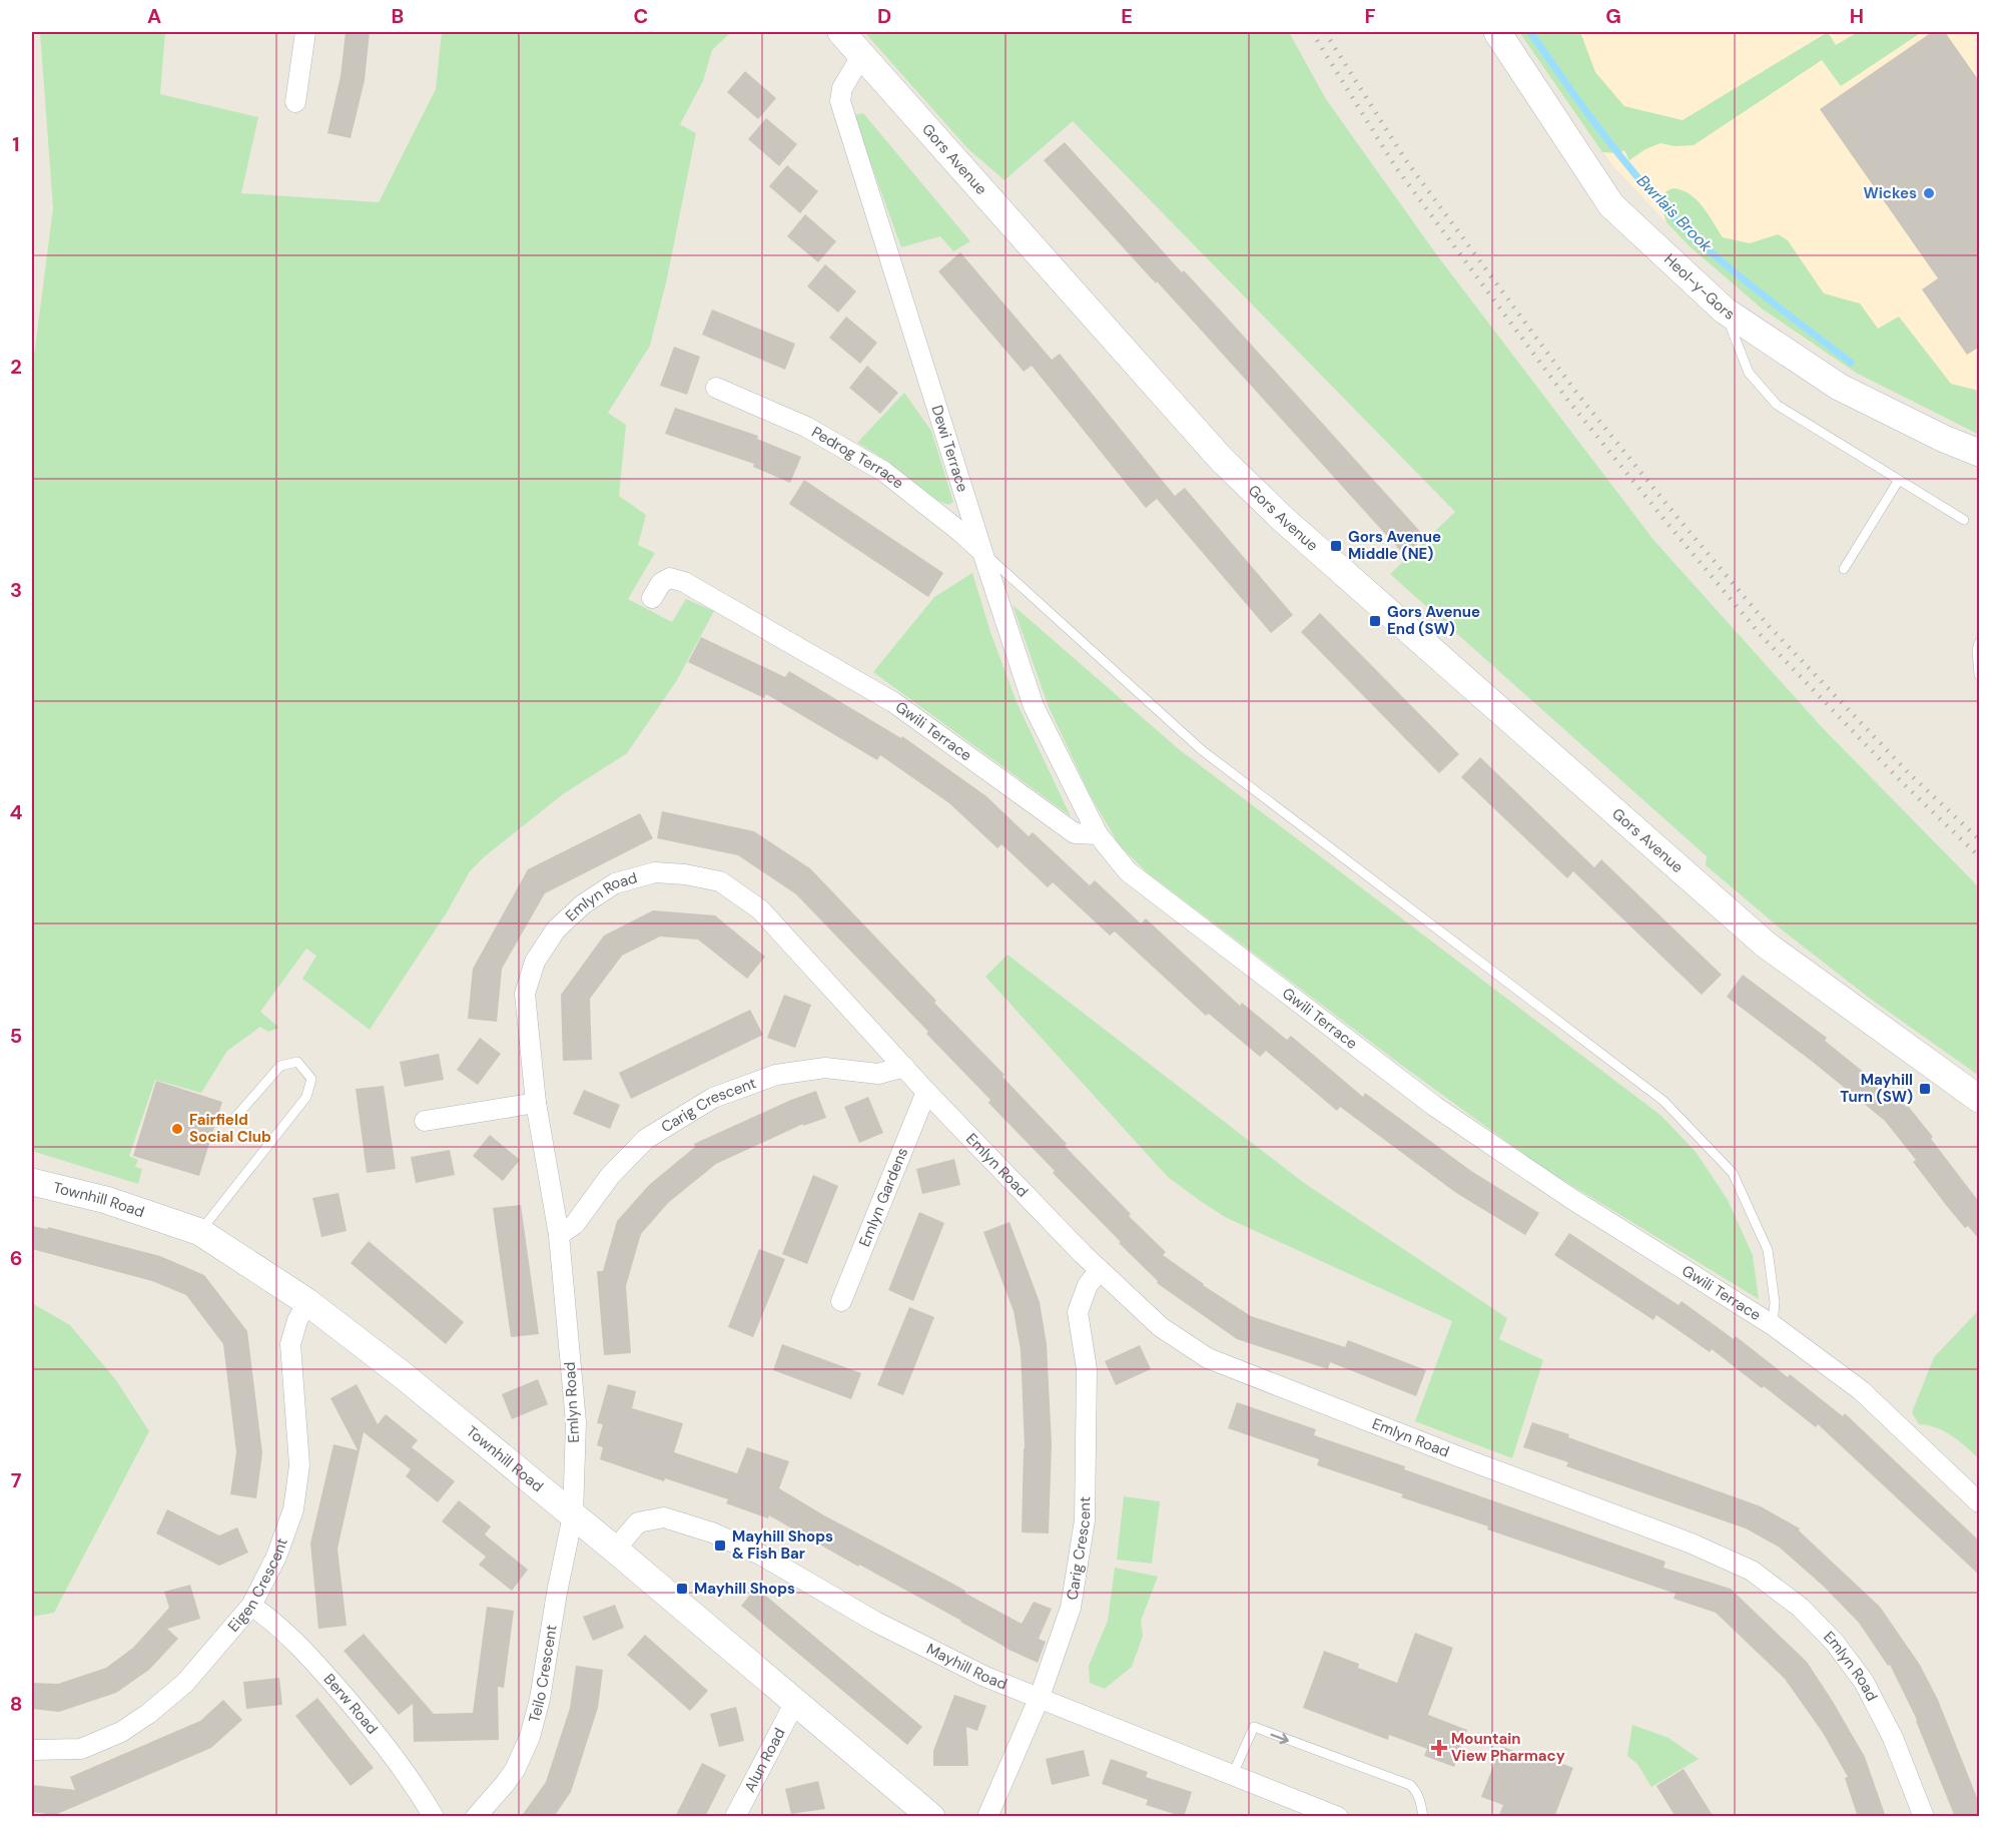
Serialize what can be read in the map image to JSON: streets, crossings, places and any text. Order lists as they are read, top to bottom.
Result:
{
  "streets": {
    "street": [
      "Gors Avenue",
      "Heol-y-Gors",
      "Dewi Terrace",
      "Pedrog Terrace",
      "Gwili Terrace",
      "Emlyn Road",
      "Carig Crescent",
      "Emlyn Gardens",
      "Townhill Road",
      "Eigen Crescent",
      "Mayhill Road",
      "Teilo Crescent",
      "Berw Road",
      "Alun Road"
    ]
  },
  "crossings": [
    ["Gors Avenue", "Dewi Terrace"],
    ["Dewi Terrace", "Pedrog Terrace"],
    ["Dewi Terrace", "Gwili Terrace"],
    ["Emlyn Road", "Carig Crescent"],
    ["Emlyn Road", "Emlyn Gardens"],
    ["Emlyn Road", "Townhill Road"],
    ["Emlyn Road", "Teilo Crescent"],
    ["Carig Crescent", "Mayhill Road"],
    ["Townhill Road", "Eigen Crescent"],
    ["Townhill Road", "Mayhill Road"],
    ["Townhill Road", "Teilo Crescent"],
    ["Townhill Road", "Alun Road"],
    ["Eigen Crescent", "Berw Road"]
  ],
  "water": ["Bwrlais Brook"],
  "places": {
    "other": ["Wickes", "Fairfield Social Club"],
    "transit": [
      "Gors Avenue Middle (NE)",
      "Gors Avenue End (SW)",
      "Mayhill Turn (SW)",
      "Mayhill Shops & Fish Bar",
      "Mayhill Shops"
    ],
    "health": ["Mountain View Pharmacy"]
  },
  "grid": {
    "columns": [
      "A",
      "B",
      "C",
      "D",
      "E",
      "F",
      "G",
      "H"
    ],
    "rows": [
      "1",
      "2",
      "3",
      "4",
      "5",
      "6",
      "7",
      "8"
    ]
  }
}
